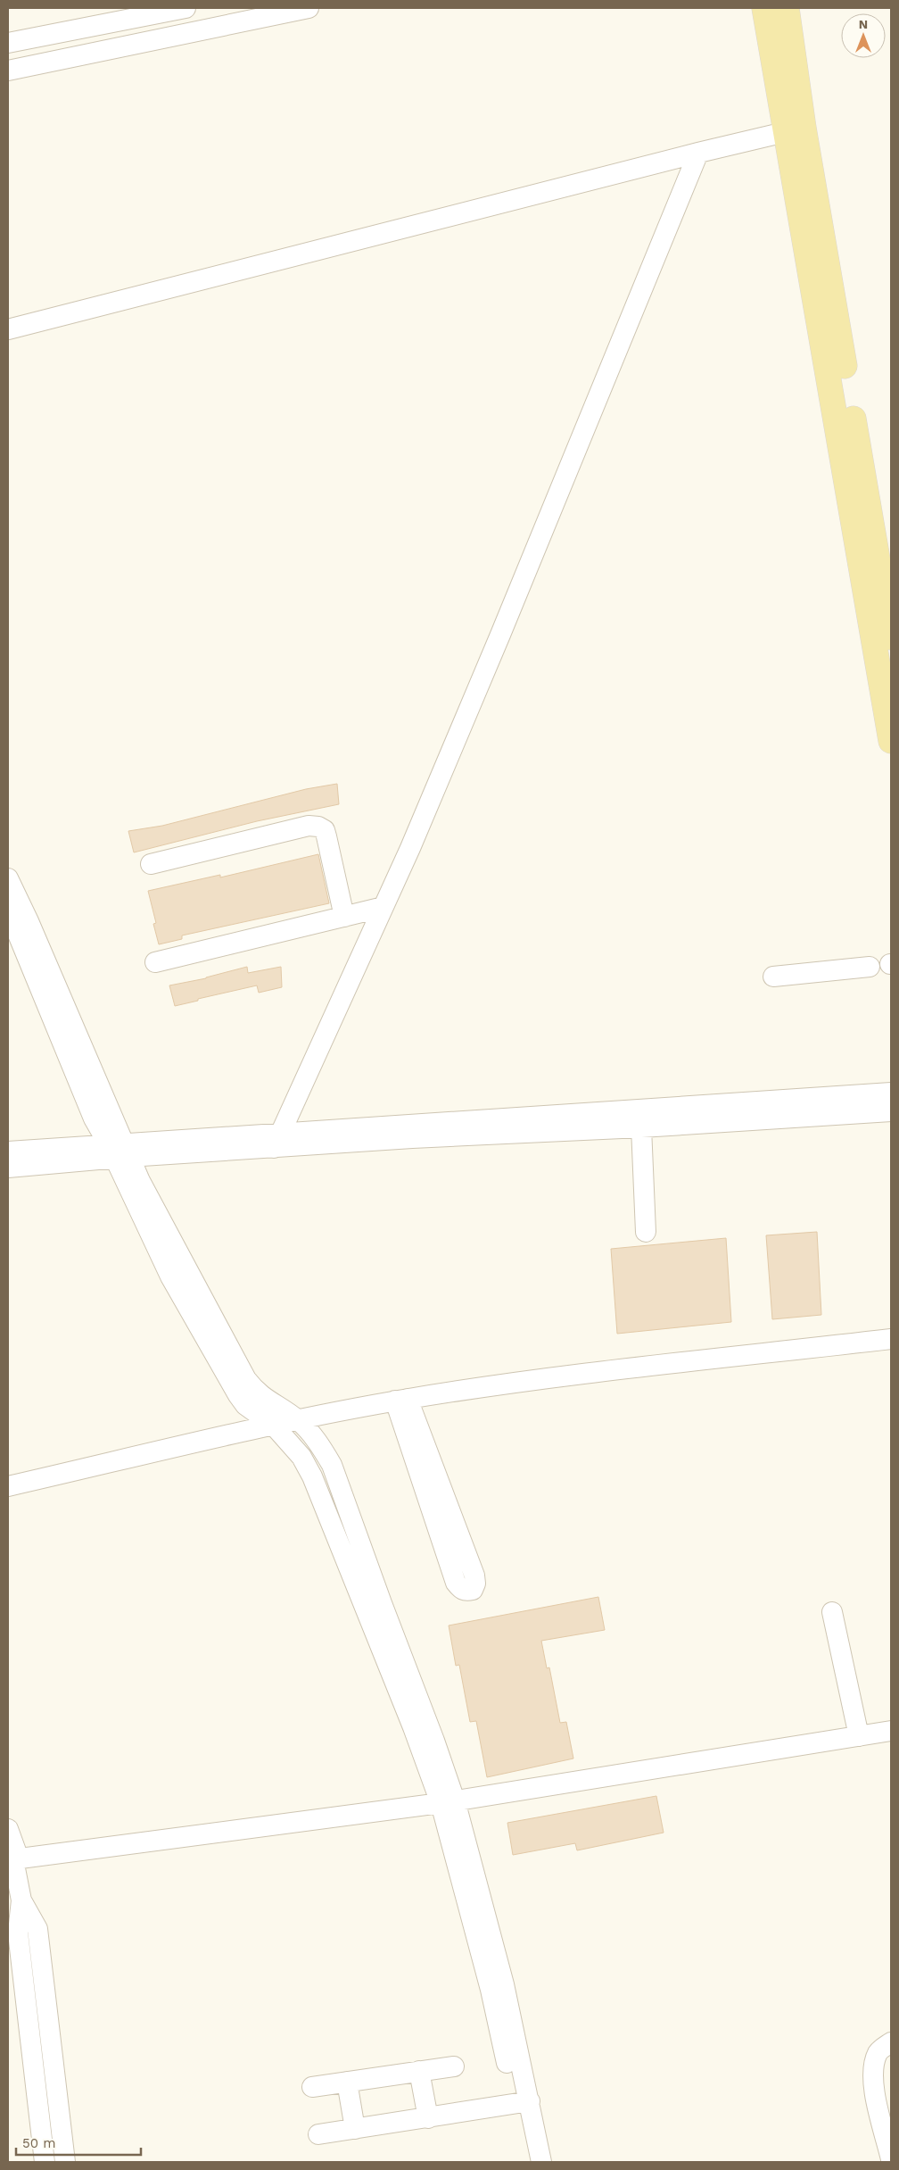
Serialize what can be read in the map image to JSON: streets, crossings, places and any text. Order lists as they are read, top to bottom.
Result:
{
  "scale_bar": "50 m",
  "north": "top"
}
